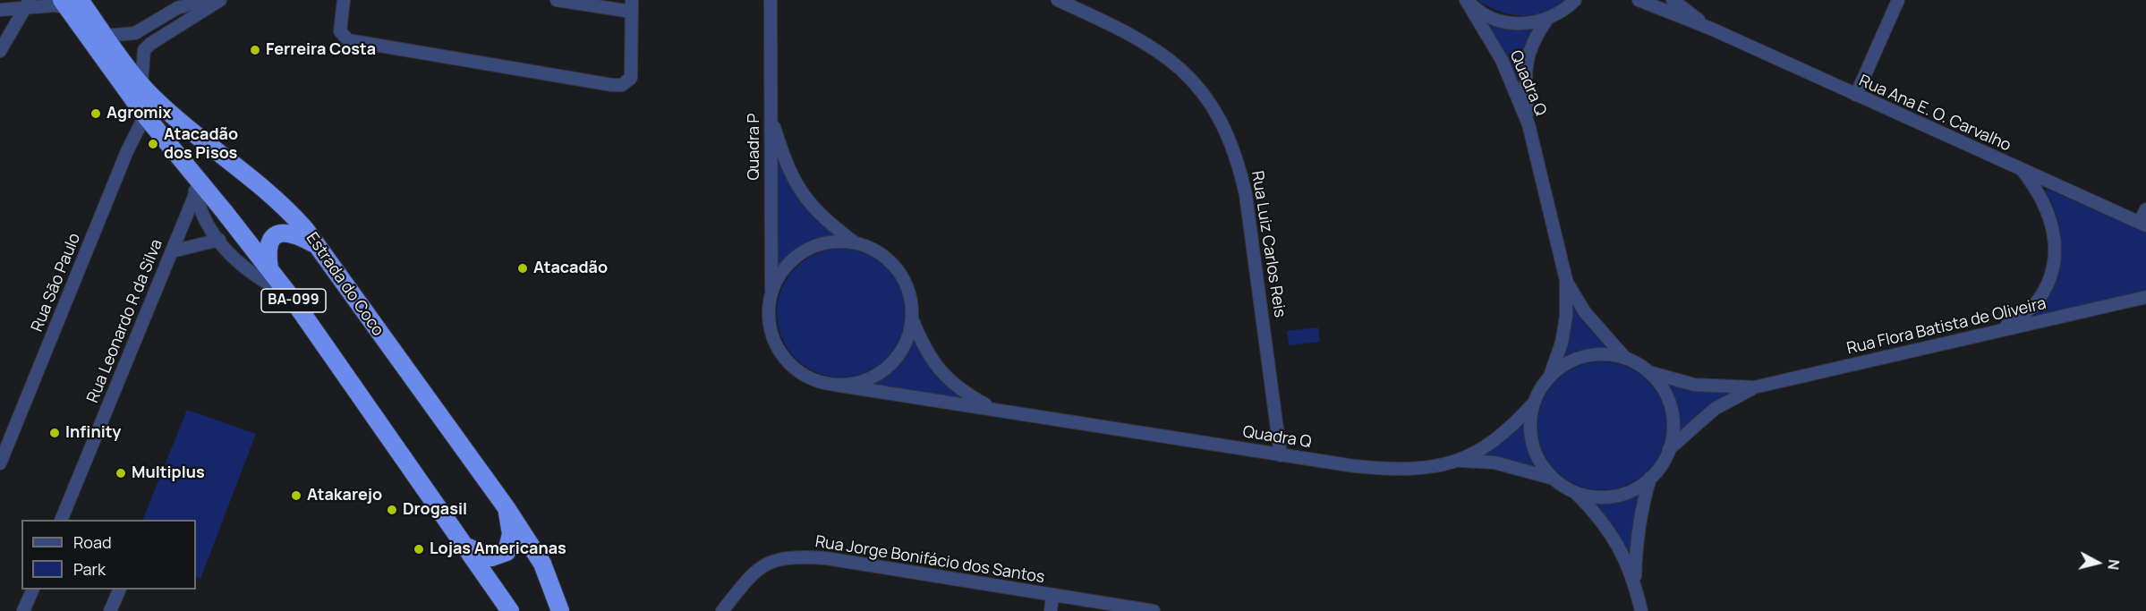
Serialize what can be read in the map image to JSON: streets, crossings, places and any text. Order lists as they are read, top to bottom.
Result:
{
  "streets": {
    "highway": ["Estrada do Coco", "BA-099"],
    "street": [
      "Quadra Q",
      "Rua Ana E. O. Carvalho",
      "Quadra P",
      "Rua Luiz Carlos Reis",
      "Rua São Paulo",
      "Rua Leonardo R da Silva",
      "Rua Flora Batista de Oliveira",
      "Rua Jorge Bonifácio dos Santos"
    ]
  },
  "crossings": [
    ["Quadra Q", "Rua Luiz Carlos Reis"],
    ["Quadra Q", "Rua Flora Batista de Oliveira"],
    ["Rua São Paulo", "BA-099"],
    ["Estrada do Coco", "BA-099"]
  ],
  "places": [
    "Ferreira Costa",
    "Agromix",
    "Atacadão dos Pisos",
    "Atacadão",
    "Infinity",
    "Multiplus",
    "Atakarejo",
    "Drogasil",
    "Lojas Americanas"
  ],
  "legend": ["Road", "Park"],
  "north": "right"
}
